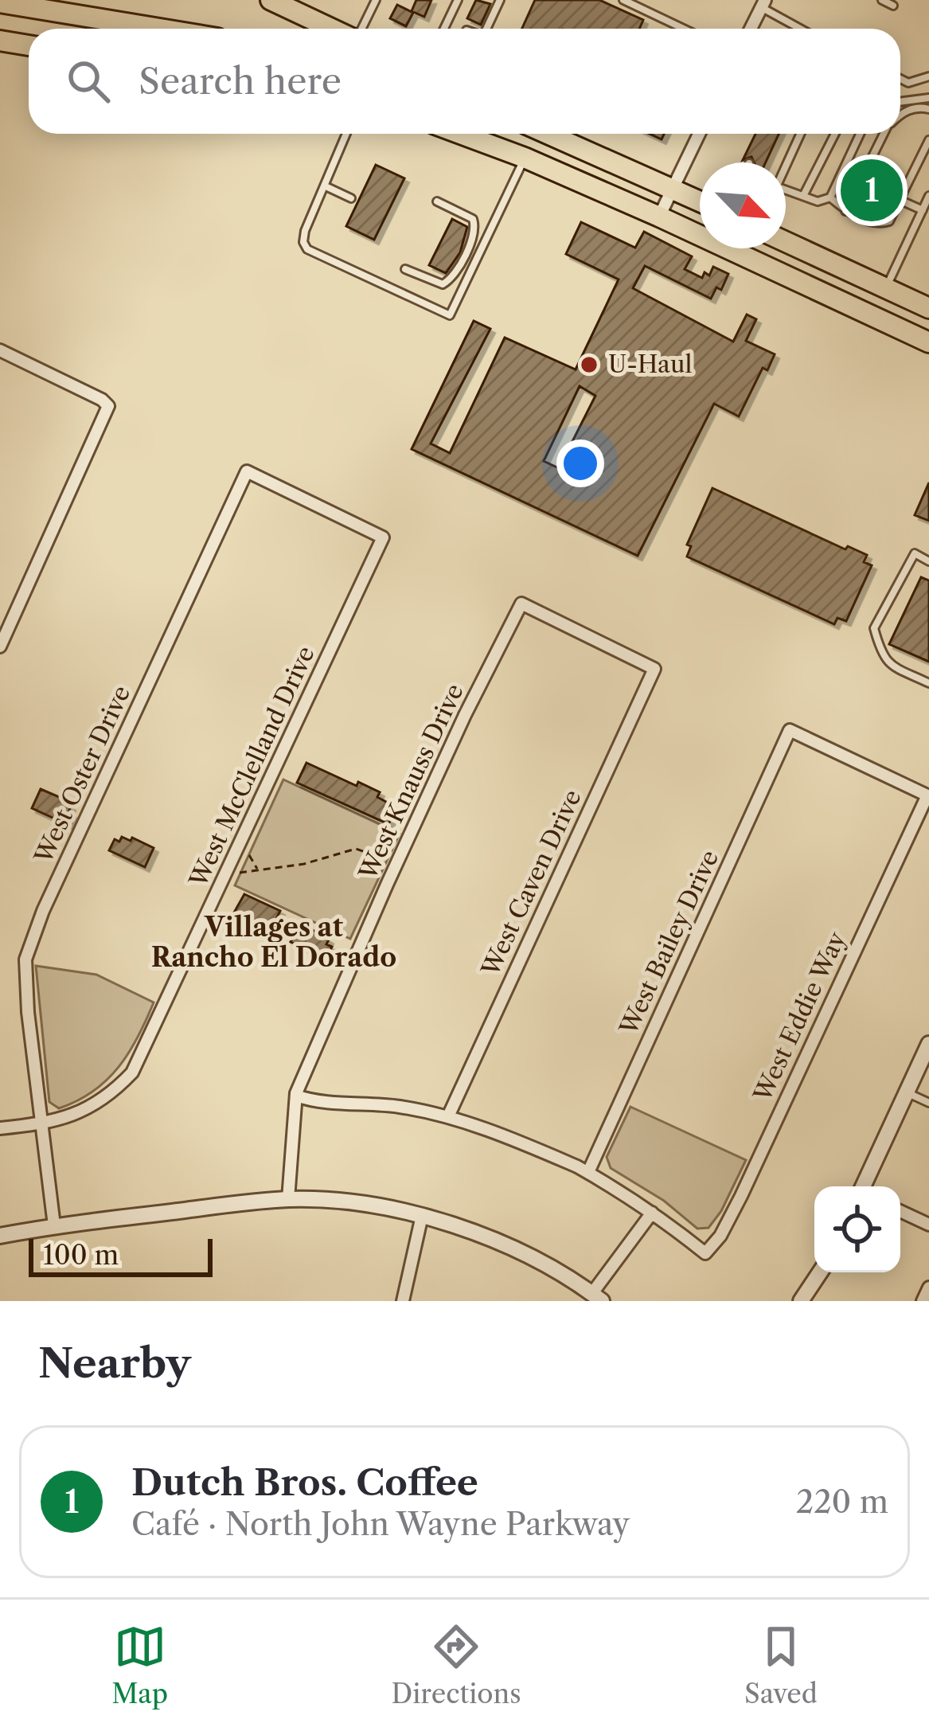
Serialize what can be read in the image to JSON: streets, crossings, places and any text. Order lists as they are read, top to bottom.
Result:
{
  "streets": {
    "street": [
      "West McClelland Drive",
      "West Oster Drive",
      "West Knauss Drive",
      "West Caven Drive",
      "West Bailey Drive",
      "West Eddie Way"
    ]
  },
  "crossings": [
    ["West McClelland Drive", "West Oster Drive"],
    ["West Knauss Drive", "West Caven Drive"],
    ["West Bailey Drive", "West Eddie Way"]
  ],
  "districts": ["Villages at Rancho El Dorado"],
  "places": ["U-Haul"],
  "scale_bar": "100 m",
  "north": "bottom right",
  "page": {
    "search": "Search here",
    "pins": "1",
    "scale": "100 m",
    "heading": "Nearby",
    "list": [
      {
        "mark": "1",
        "name": "Dutch Bros. Coffee",
        "note": "Café · North John Wayne Parkway",
        "value": "220 m"
      }
    ],
    "nav": ["Map", "Directions", "Saved"]
  }
}
